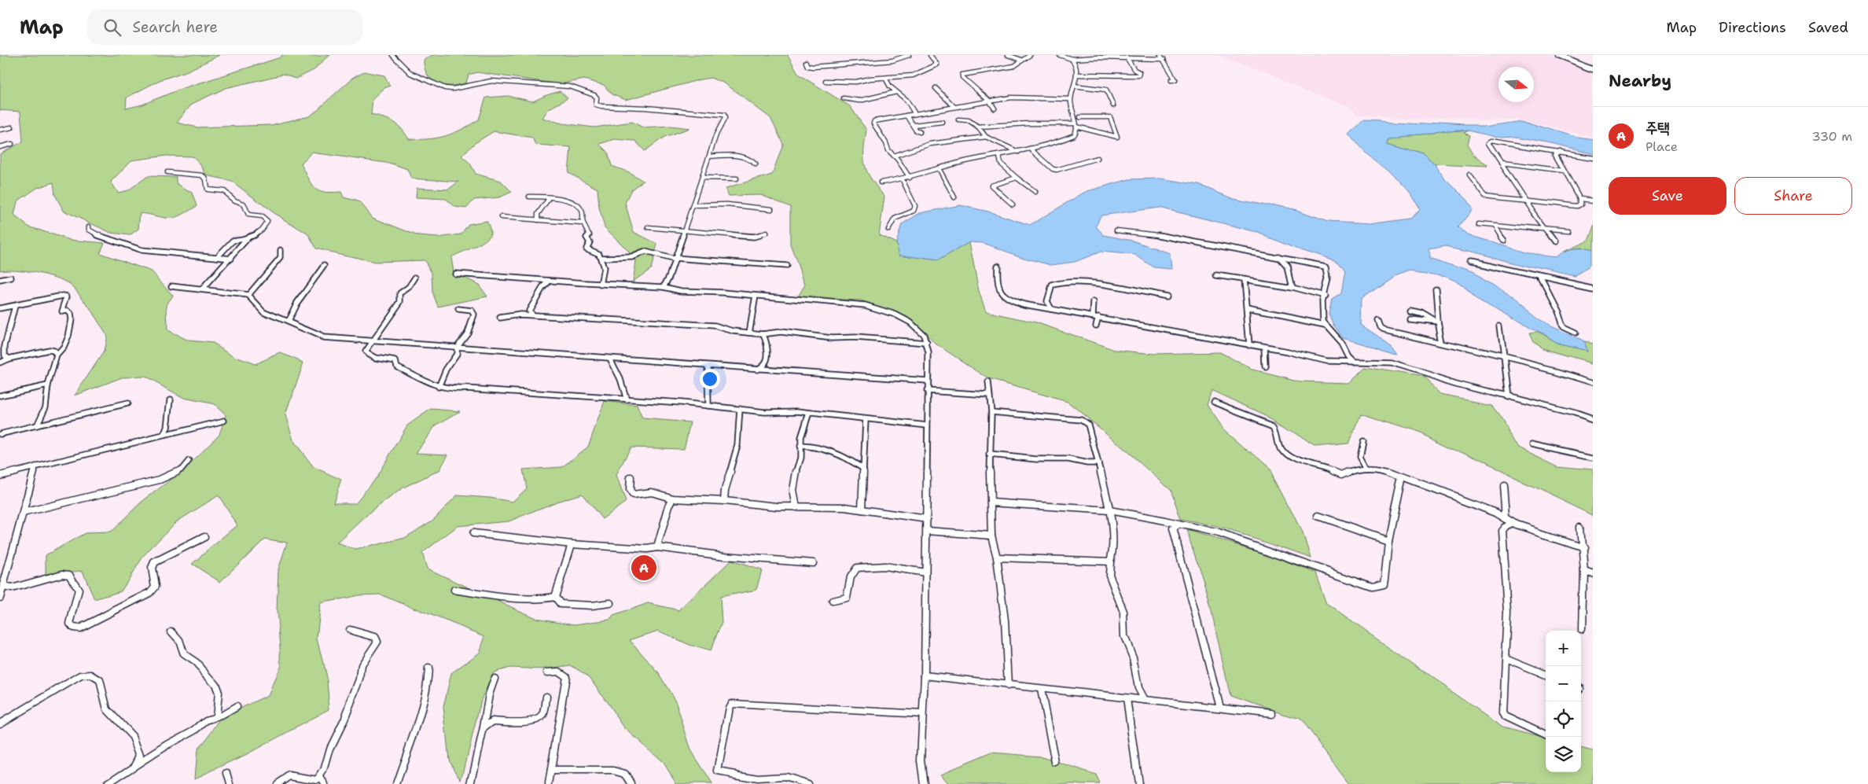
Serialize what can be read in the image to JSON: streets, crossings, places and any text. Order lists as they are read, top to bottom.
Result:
{
  "north": "right",
  "page": {
    "header": "Map",
    "search": "Search here",
    "nav": ["Map", "Directions", "Saved"],
    "heading": "Nearby",
    "list": [
      {
        "mark": "A",
        "name": "주택",
        "note": "Place",
        "value": "330 m"
      }
    ],
    "buttons": ["Save", "Share"],
    "pins": "A",
    "map_buttons": ["+", "−"]
  }
}
